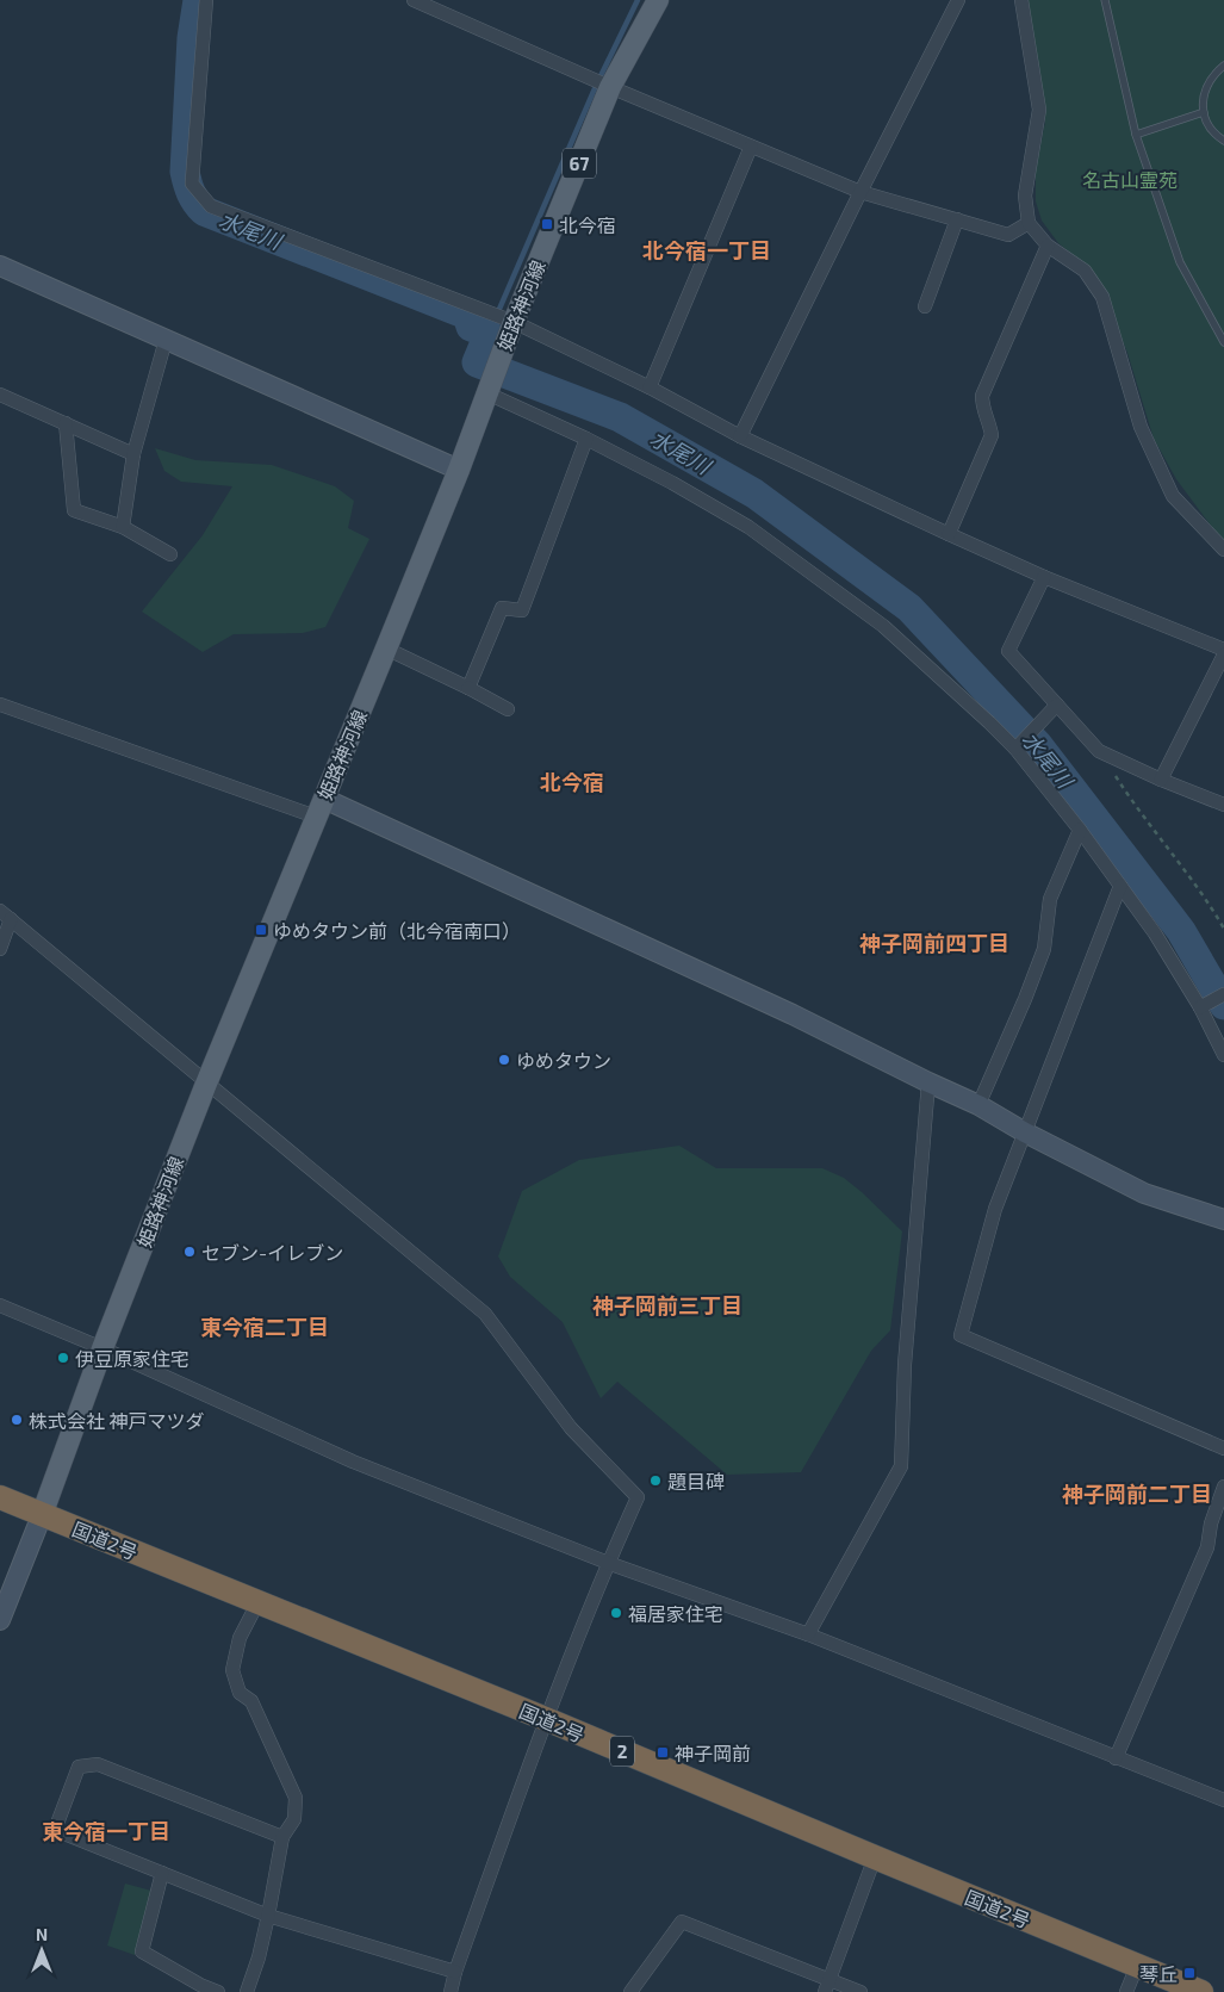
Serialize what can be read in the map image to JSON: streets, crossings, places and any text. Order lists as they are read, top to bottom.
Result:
{
  "streets": {
    "highway": ["国道2号", "2"],
    "main road": ["67", "姫路神河線"]
  },
  "crossings": [
    ["姫路神河線", "国道2号"]
  ],
  "districts": [
    "北今宿一丁目",
    "北今宿",
    "神子岡前四丁目",
    "神子岡前三丁目",
    "東今宿二丁目",
    "神子岡前二丁目",
    "東今宿一丁目"
  ],
  "water": ["水尾川"],
  "parks": ["名古山霊苑"],
  "places": {
    "transit": [
      "北今宿",
      "ゆめタウン前（北今宿南口）",
      "神子岡前",
      "琴丘"
    ],
    "other": [
      "ゆめタウン",
      "セブン-イレブン",
      "伊豆原家住宅",
      "株式会社 神戸マツダ",
      "題目碑",
      "福居家住宅"
    ]
  },
  "north": "top"
}
